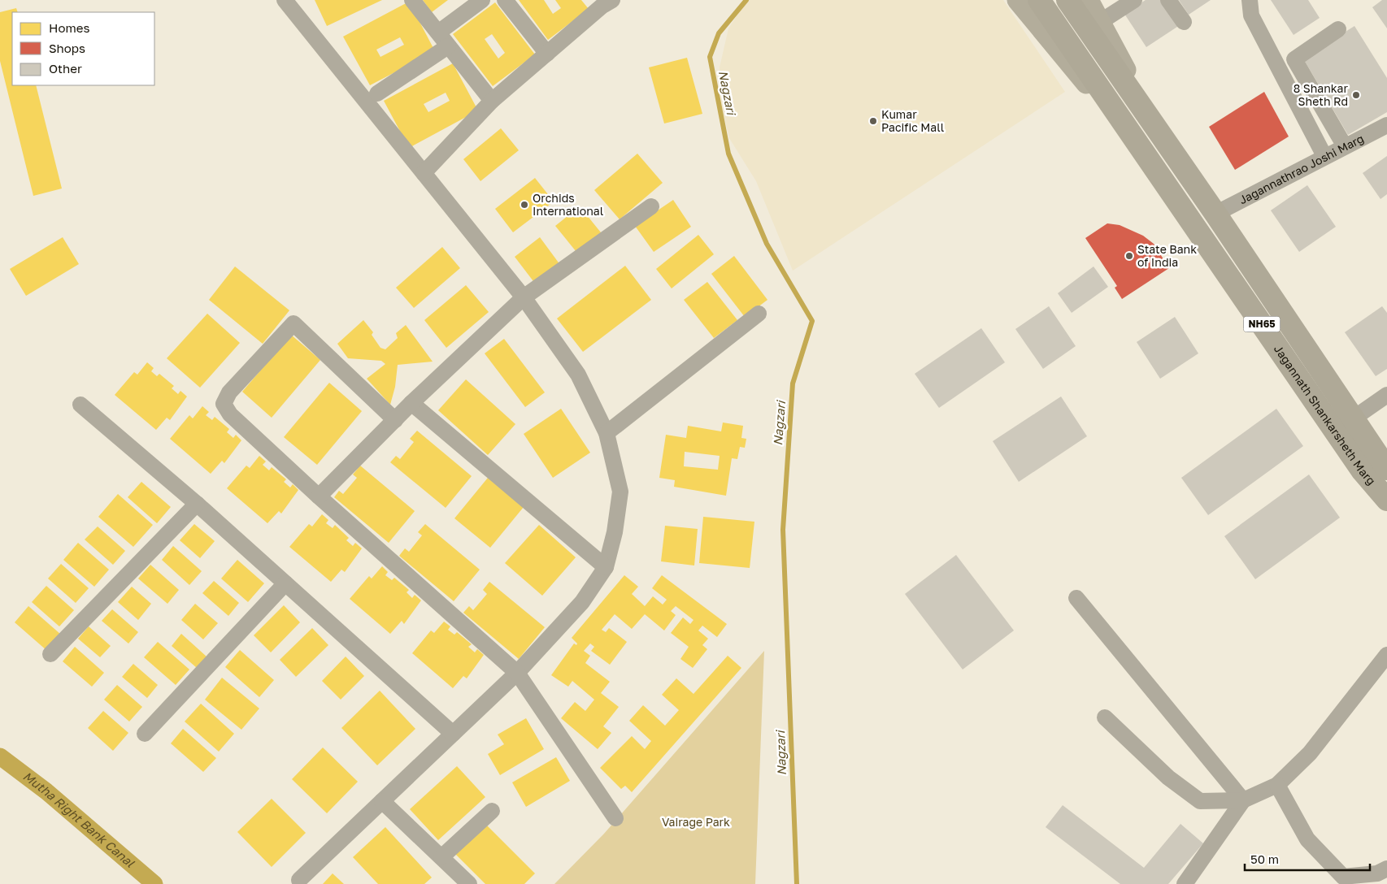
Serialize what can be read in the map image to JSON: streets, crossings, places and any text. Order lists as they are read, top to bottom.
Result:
{
  "streets": {
    "highway": ["NH65", "Jagannath Shankarsheth Marg"],
    "street": ["Jagannathrao Joshi Marg"]
  },
  "crossings": [
    ["Jagannathrao Joshi Marg", "Jagannath Shankarsheth Marg"]
  ],
  "water": ["Nagzari", "Mutha Right Bank Canal"],
  "parks": ["Vairage Park"],
  "places": [
    "8 Shankar Sheth Rd",
    "Kumar Pacific Mall",
    "Orchids International",
    "State Bank of India"
  ],
  "legend": ["Homes", "Shops", "Other"],
  "scale_bar": "50 m"
}
